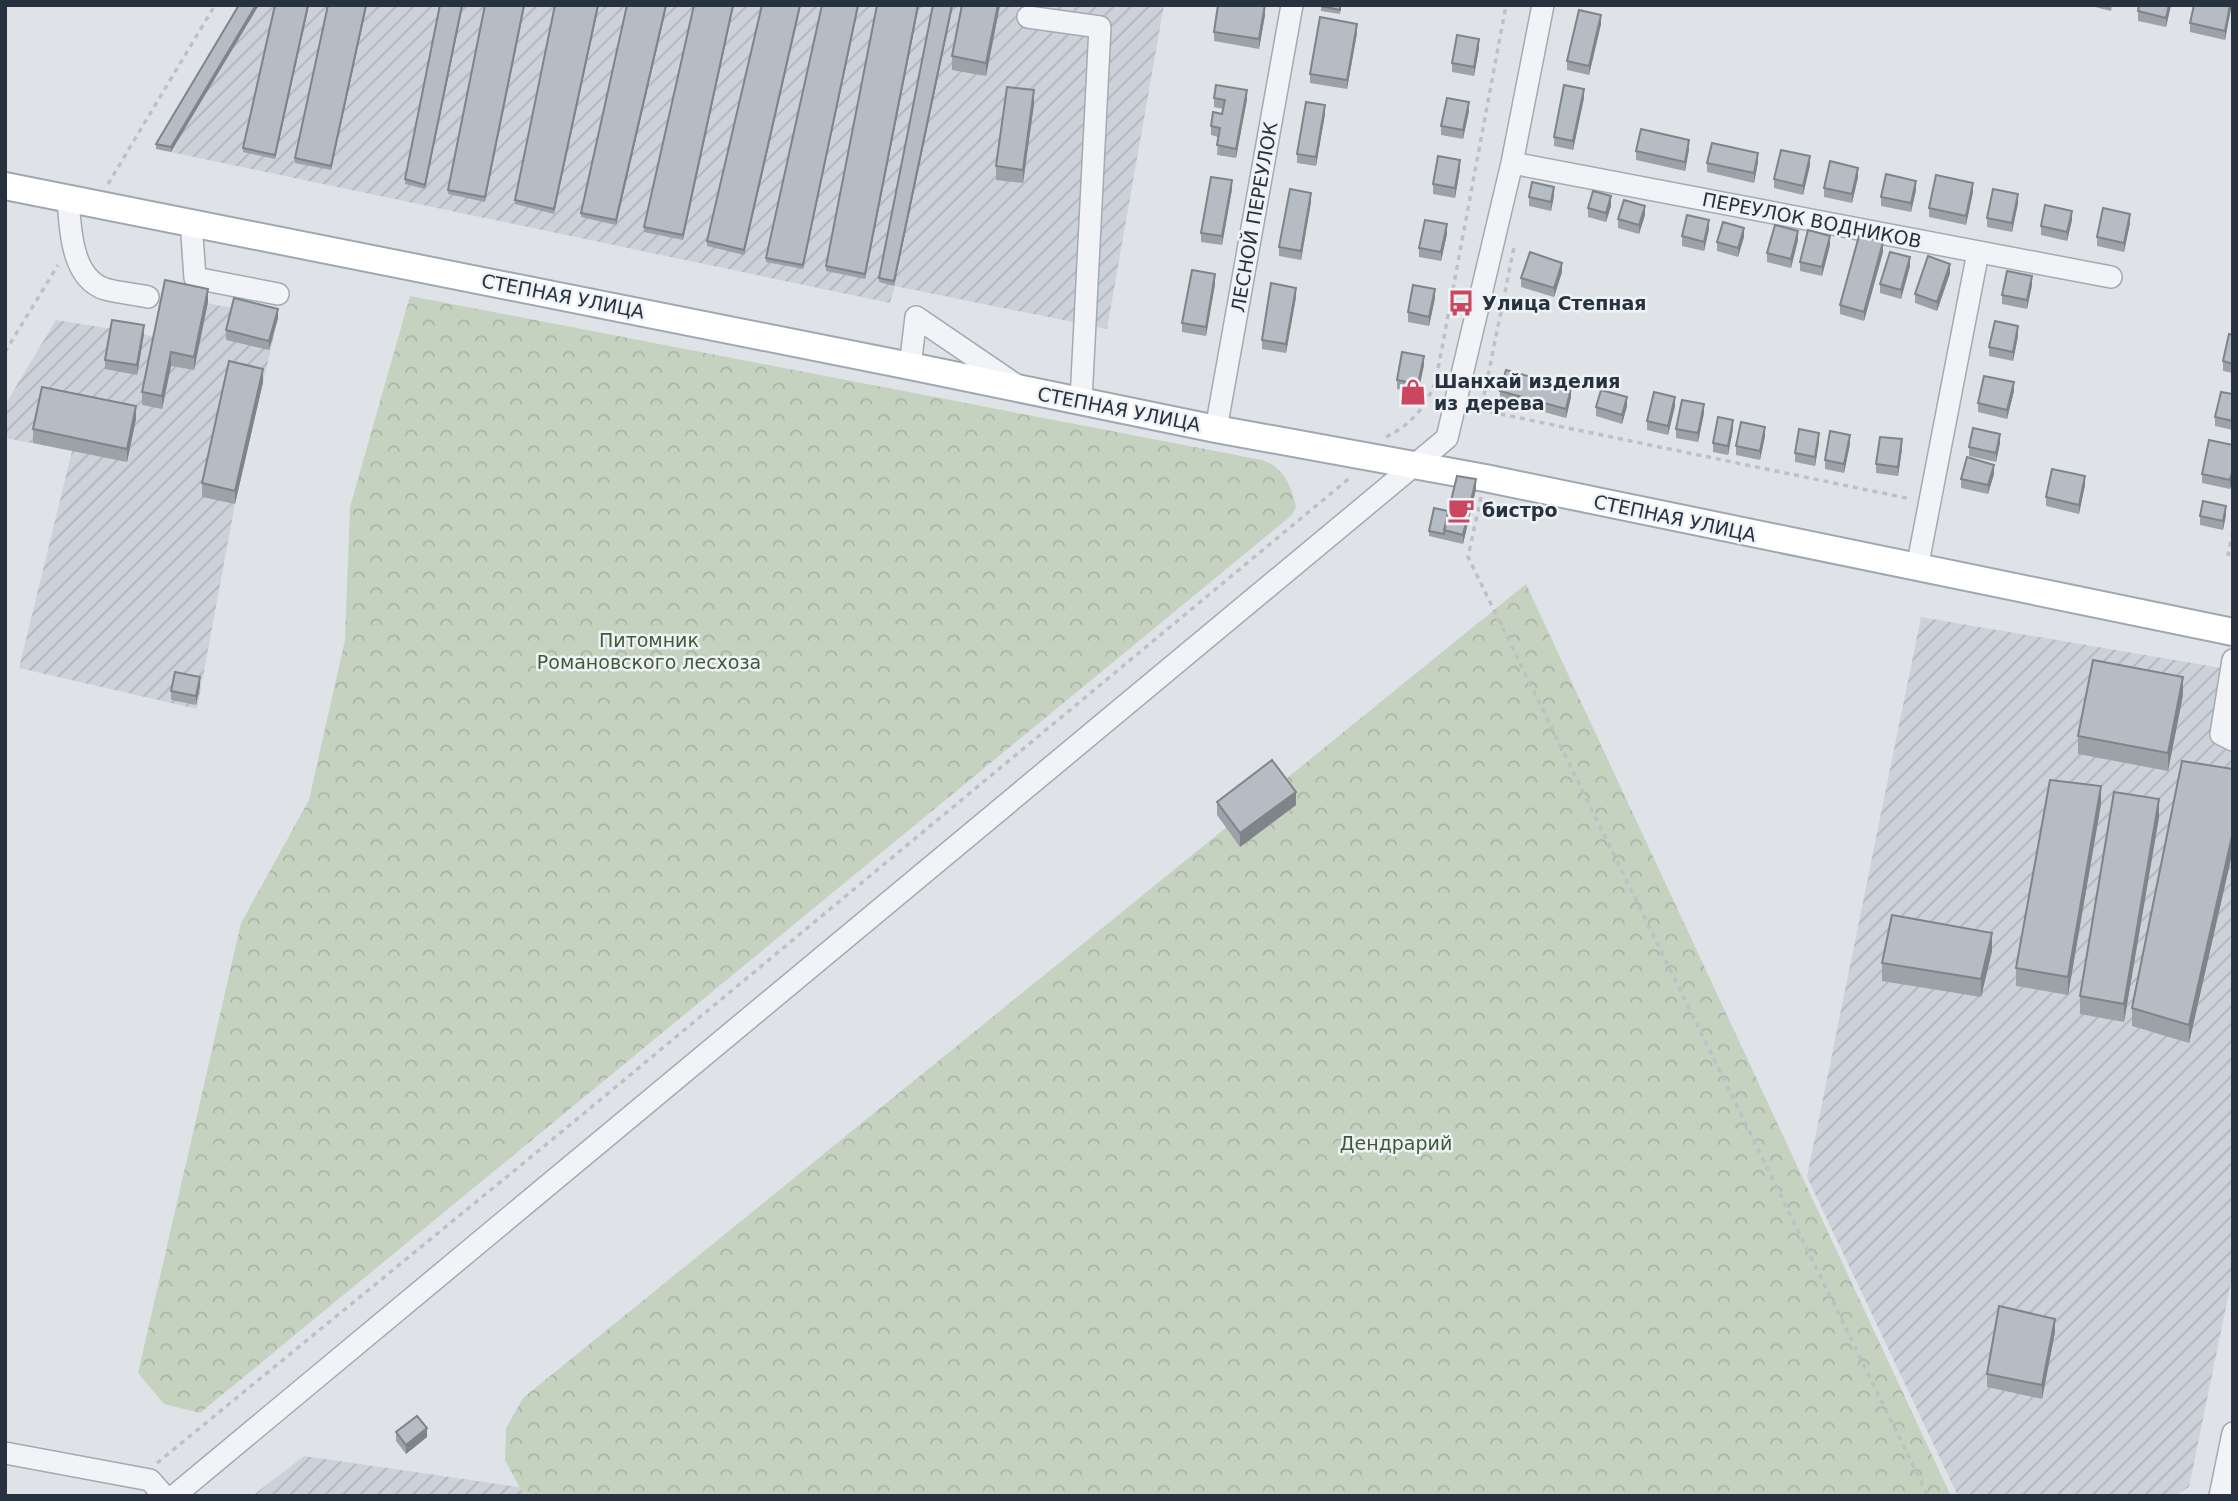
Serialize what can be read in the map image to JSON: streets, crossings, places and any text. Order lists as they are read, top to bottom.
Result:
{
  "streets": {
    "main road": ["СТЕПНАЯ УЛИЦА"],
    "street": ["ЛЕСНОЙ ПЕРЕУЛОК", "ПЕРЕУЛОК ВОДНИКОВ"]
  },
  "crossings": [
    ["ЛЕСНОЙ ПЕРЕУЛОК", "СТЕПНАЯ УЛИЦА"]
  ],
  "parks": ["Питомник Романовского лесхоза", "Дендрарий"],
  "places": {
    "bus stop": ["Улица Степная"],
    "shop": ["Шанхай изделия из дерева"],
    "cafe": ["бистро"]
  }
}
